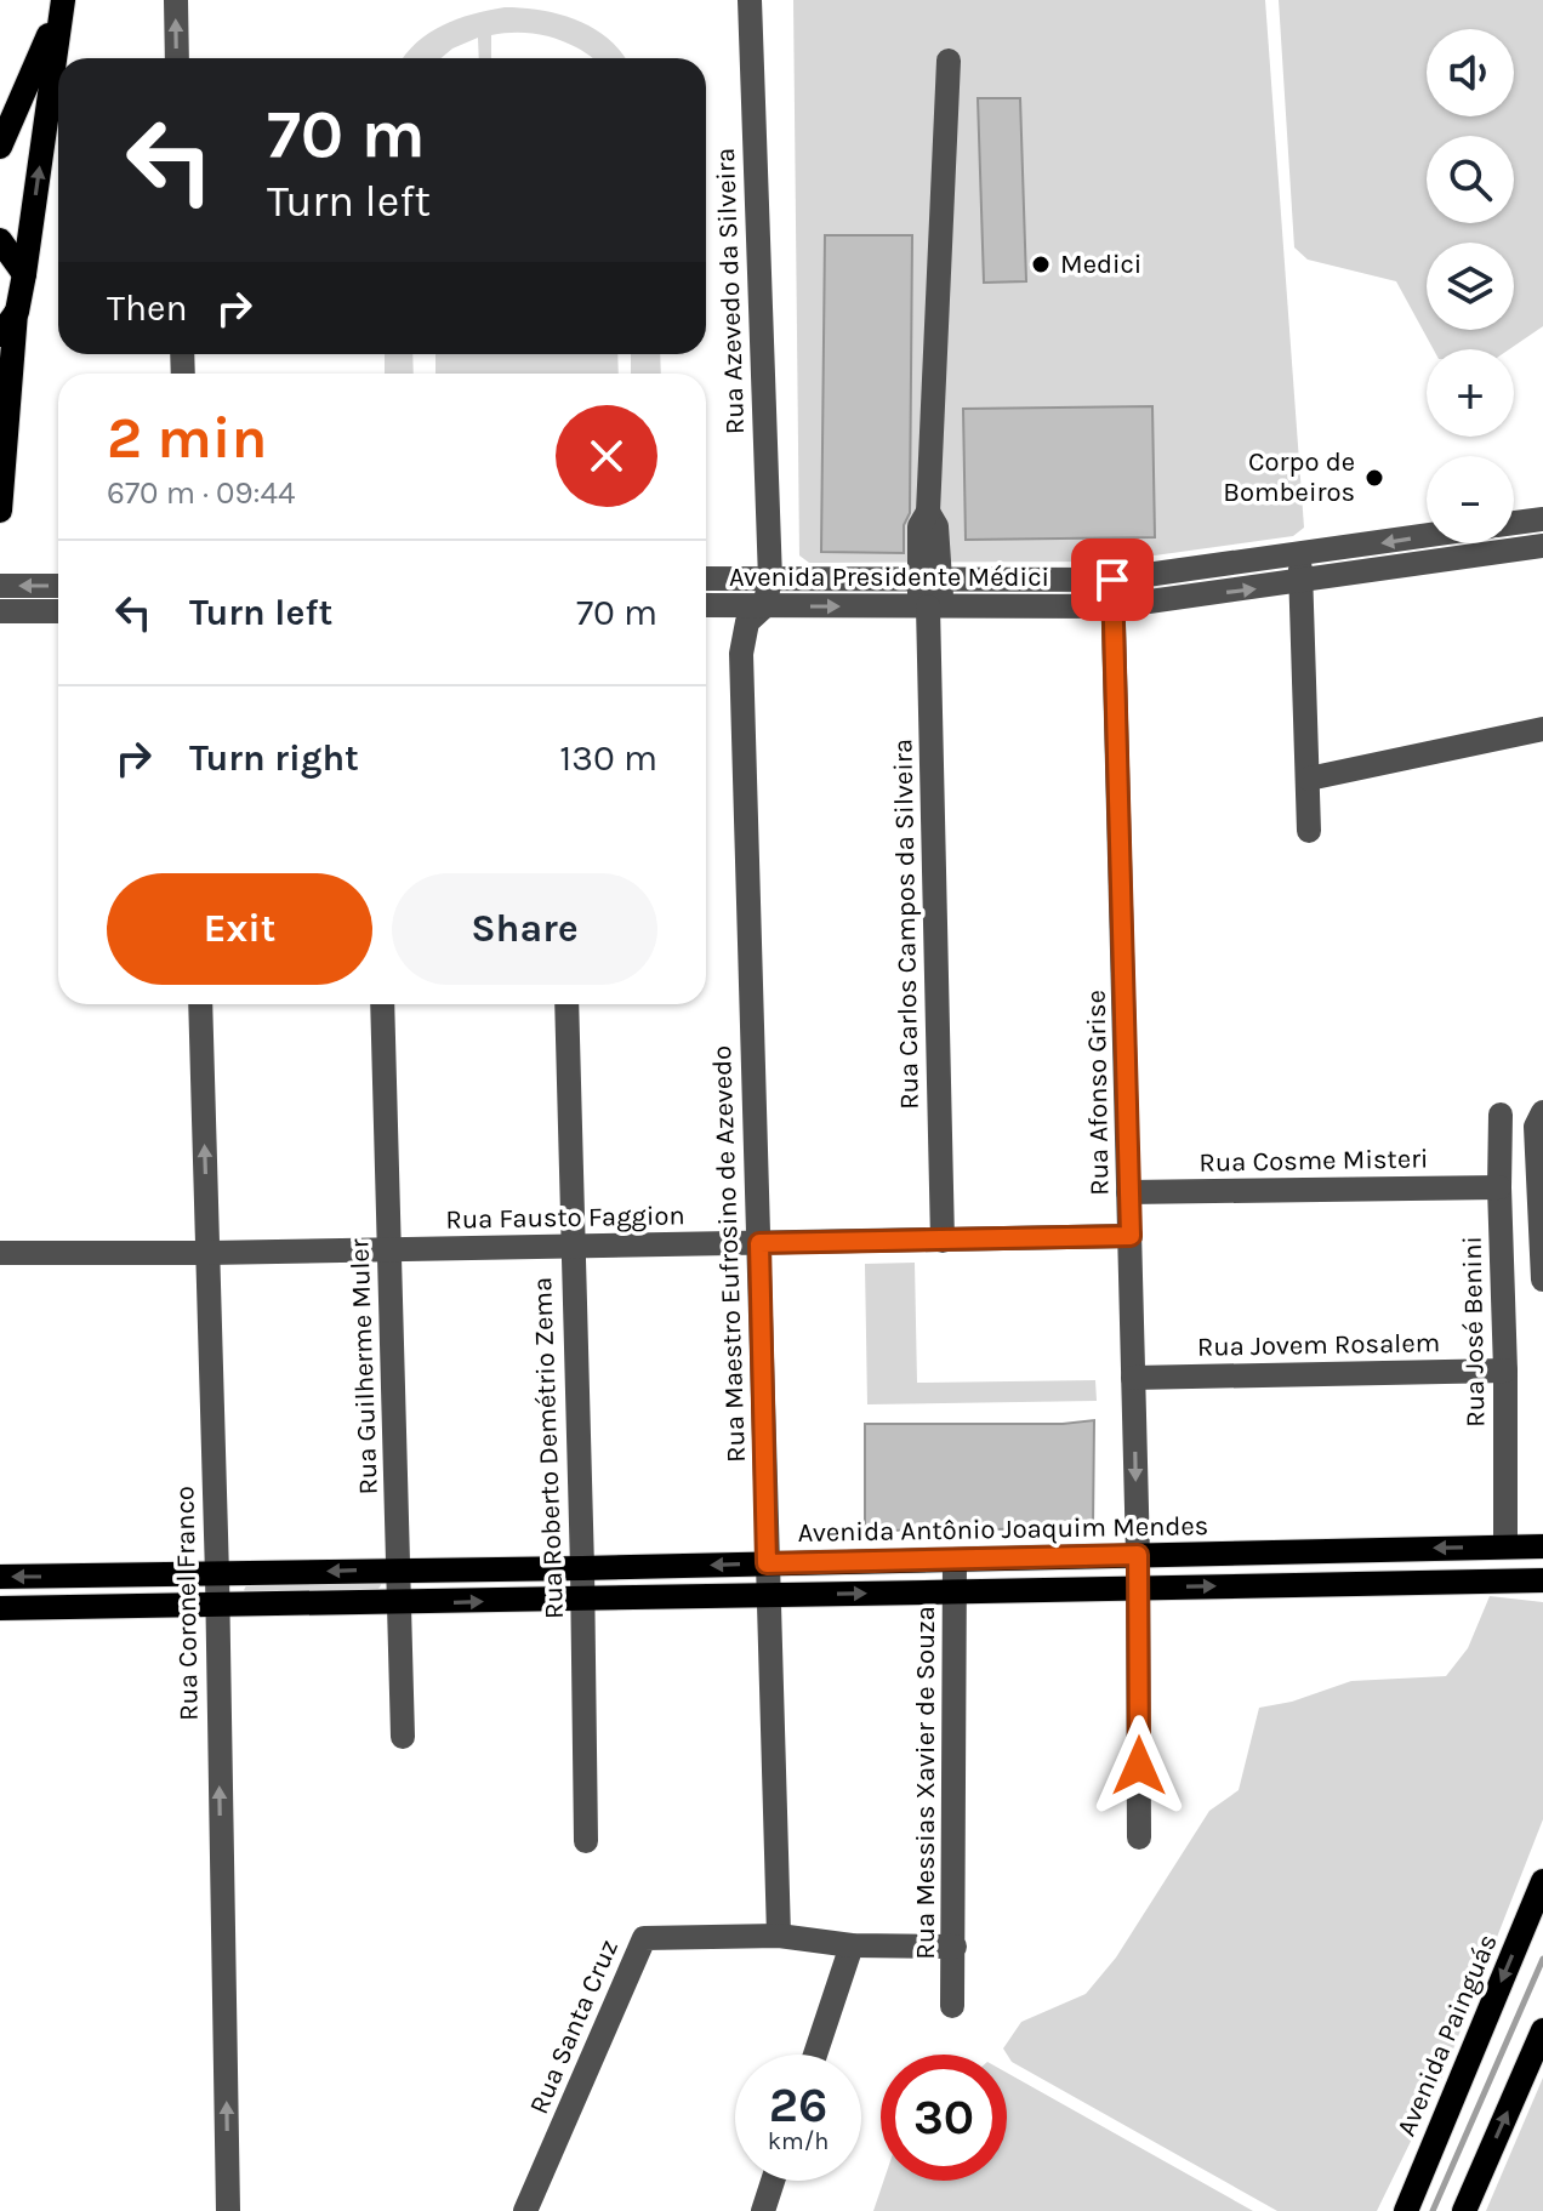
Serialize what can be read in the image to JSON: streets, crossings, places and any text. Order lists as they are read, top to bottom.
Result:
{
  "streets": {
    "main road": ["Avenida Antônio Joaquim Mendes", "Avenida Painguás"],
    "street": [
      "Rua Azevedo da Silveira",
      "Avenida Presidente Médici",
      "Rua Carlos Campos da Silveira",
      "Rua Afonso Grise",
      "Rua Cosme Misteri",
      "Rua Fausto Faggion",
      "Rua Maestro Eufrosino de Azevedo",
      "Rua José Benini",
      "Rua Jovem Rosalem",
      "Rua Guilherme Muler",
      "Rua Roberto Demétrio Zema",
      "Rua Coronel Franco",
      "Rua Messias Xavier de Souza",
      "Rua Santa Cruz"
    ]
  },
  "crossings": [
    ["Rua Azevedo da Silveira", "Avenida Presidente Médici"],
    ["Rua Azevedo da Silveira", "Rua Maestro Eufrosino de Azevedo"],
    ["Avenida Presidente Médici", "Rua Carlos Campos da Silveira"],
    ["Avenida Presidente Médici", "Rua Afonso Grise"],
    ["Avenida Presidente Médici", "Rua Maestro Eufrosino de Azevedo"],
    ["Rua Carlos Campos da Silveira", "Rua Fausto Faggion"],
    ["Rua Afonso Grise", "Rua Cosme Misteri"],
    ["Rua Afonso Grise", "Rua Fausto Faggion"],
    ["Rua Afonso Grise", "Rua Jovem Rosalem"],
    ["Rua Afonso Grise", "Avenida Antônio Joaquim Mendes"],
    ["Rua Cosme Misteri", "Rua José Benini"],
    ["Rua Fausto Faggion", "Rua Maestro Eufrosino de Azevedo"],
    ["Rua Fausto Faggion", "Rua Guilherme Muler"],
    ["Rua Fausto Faggion", "Rua Roberto Demétrio Zema"],
    ["Rua Fausto Faggion", "Rua Coronel Franco"],
    ["Rua Maestro Eufrosino de Azevedo", "Avenida Antônio Joaquim Mendes"],
    ["Rua Maestro Eufrosino de Azevedo", "Rua Santa Cruz"],
    ["Rua José Benini", "Rua Jovem Rosalem"],
    ["Rua José Benini", "Avenida Antônio Joaquim Mendes"],
    ["Rua Guilherme Muler", "Avenida Antônio Joaquim Mendes"],
    ["Rua Roberto Demétrio Zema", "Avenida Antônio Joaquim Mendes"],
    ["Avenida Antônio Joaquim Mendes", "Rua Coronel Franco"],
    ["Avenida Antônio Joaquim Mendes", "Rua Messias Xavier de Souza"],
    ["Rua Messias Xavier de Souza", "Rua Santa Cruz"]
  ],
  "one_way": ["Rua Coronel Franco"],
  "places": ["Medici", "Corpo de Bombeiros"],
  "page": {
    "map_buttons": ["+", "−"],
    "turn": ["70 m", "Turn left"],
    "then": "Then",
    "heading": ["2 min", "670 m · 09:44"],
    "list": [
      {
        "name": "Turn left",
        "value": "70 m"
      },
      {
        "name": "Turn right",
        "value": "130 m"
      }
    ],
    "buttons": ["Exit", "Share"],
    "speed": "26 km/h",
    "limit": "30"
  }
}
